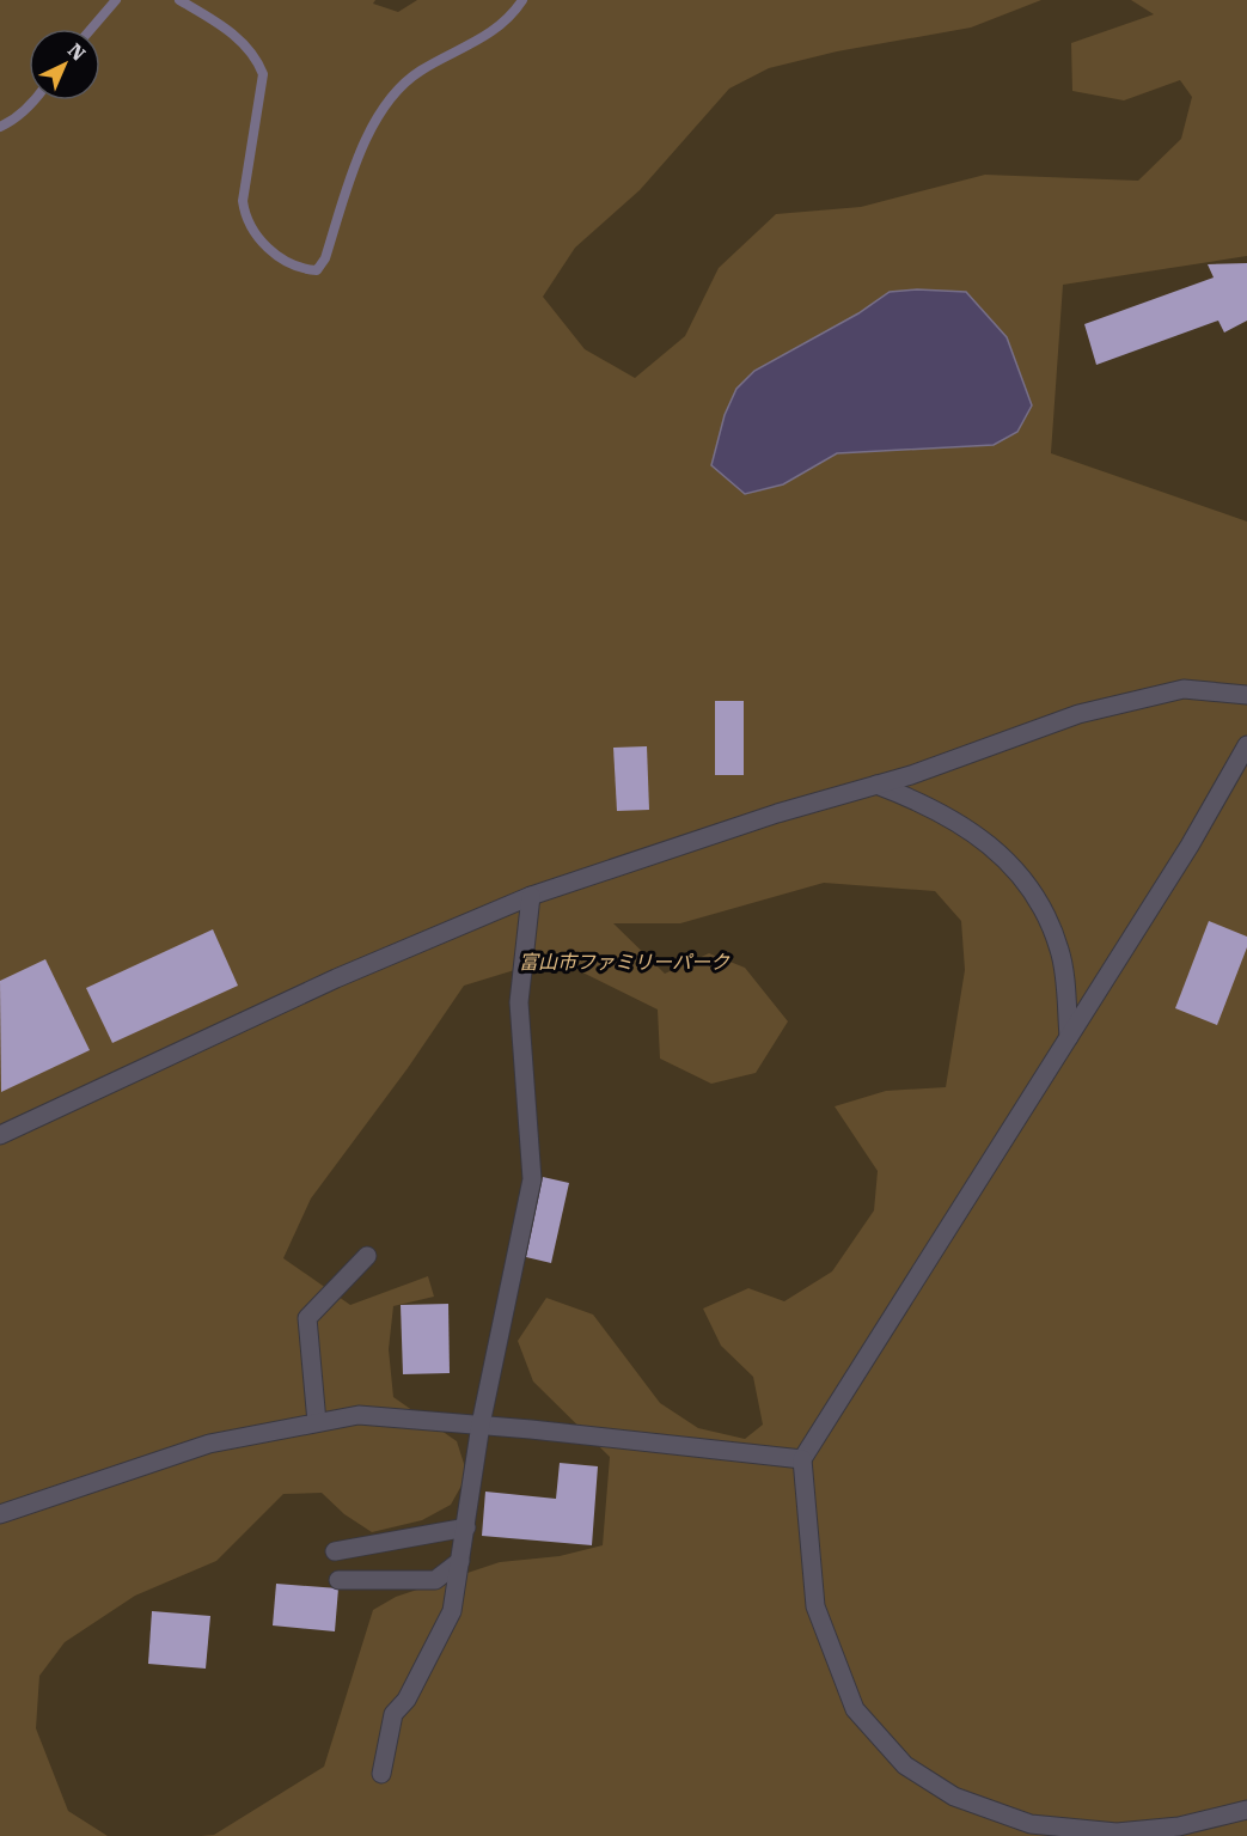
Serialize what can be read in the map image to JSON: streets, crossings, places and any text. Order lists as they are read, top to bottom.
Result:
{
  "parks": ["富山市ファミリーパーク"],
  "north": "top right"
}
